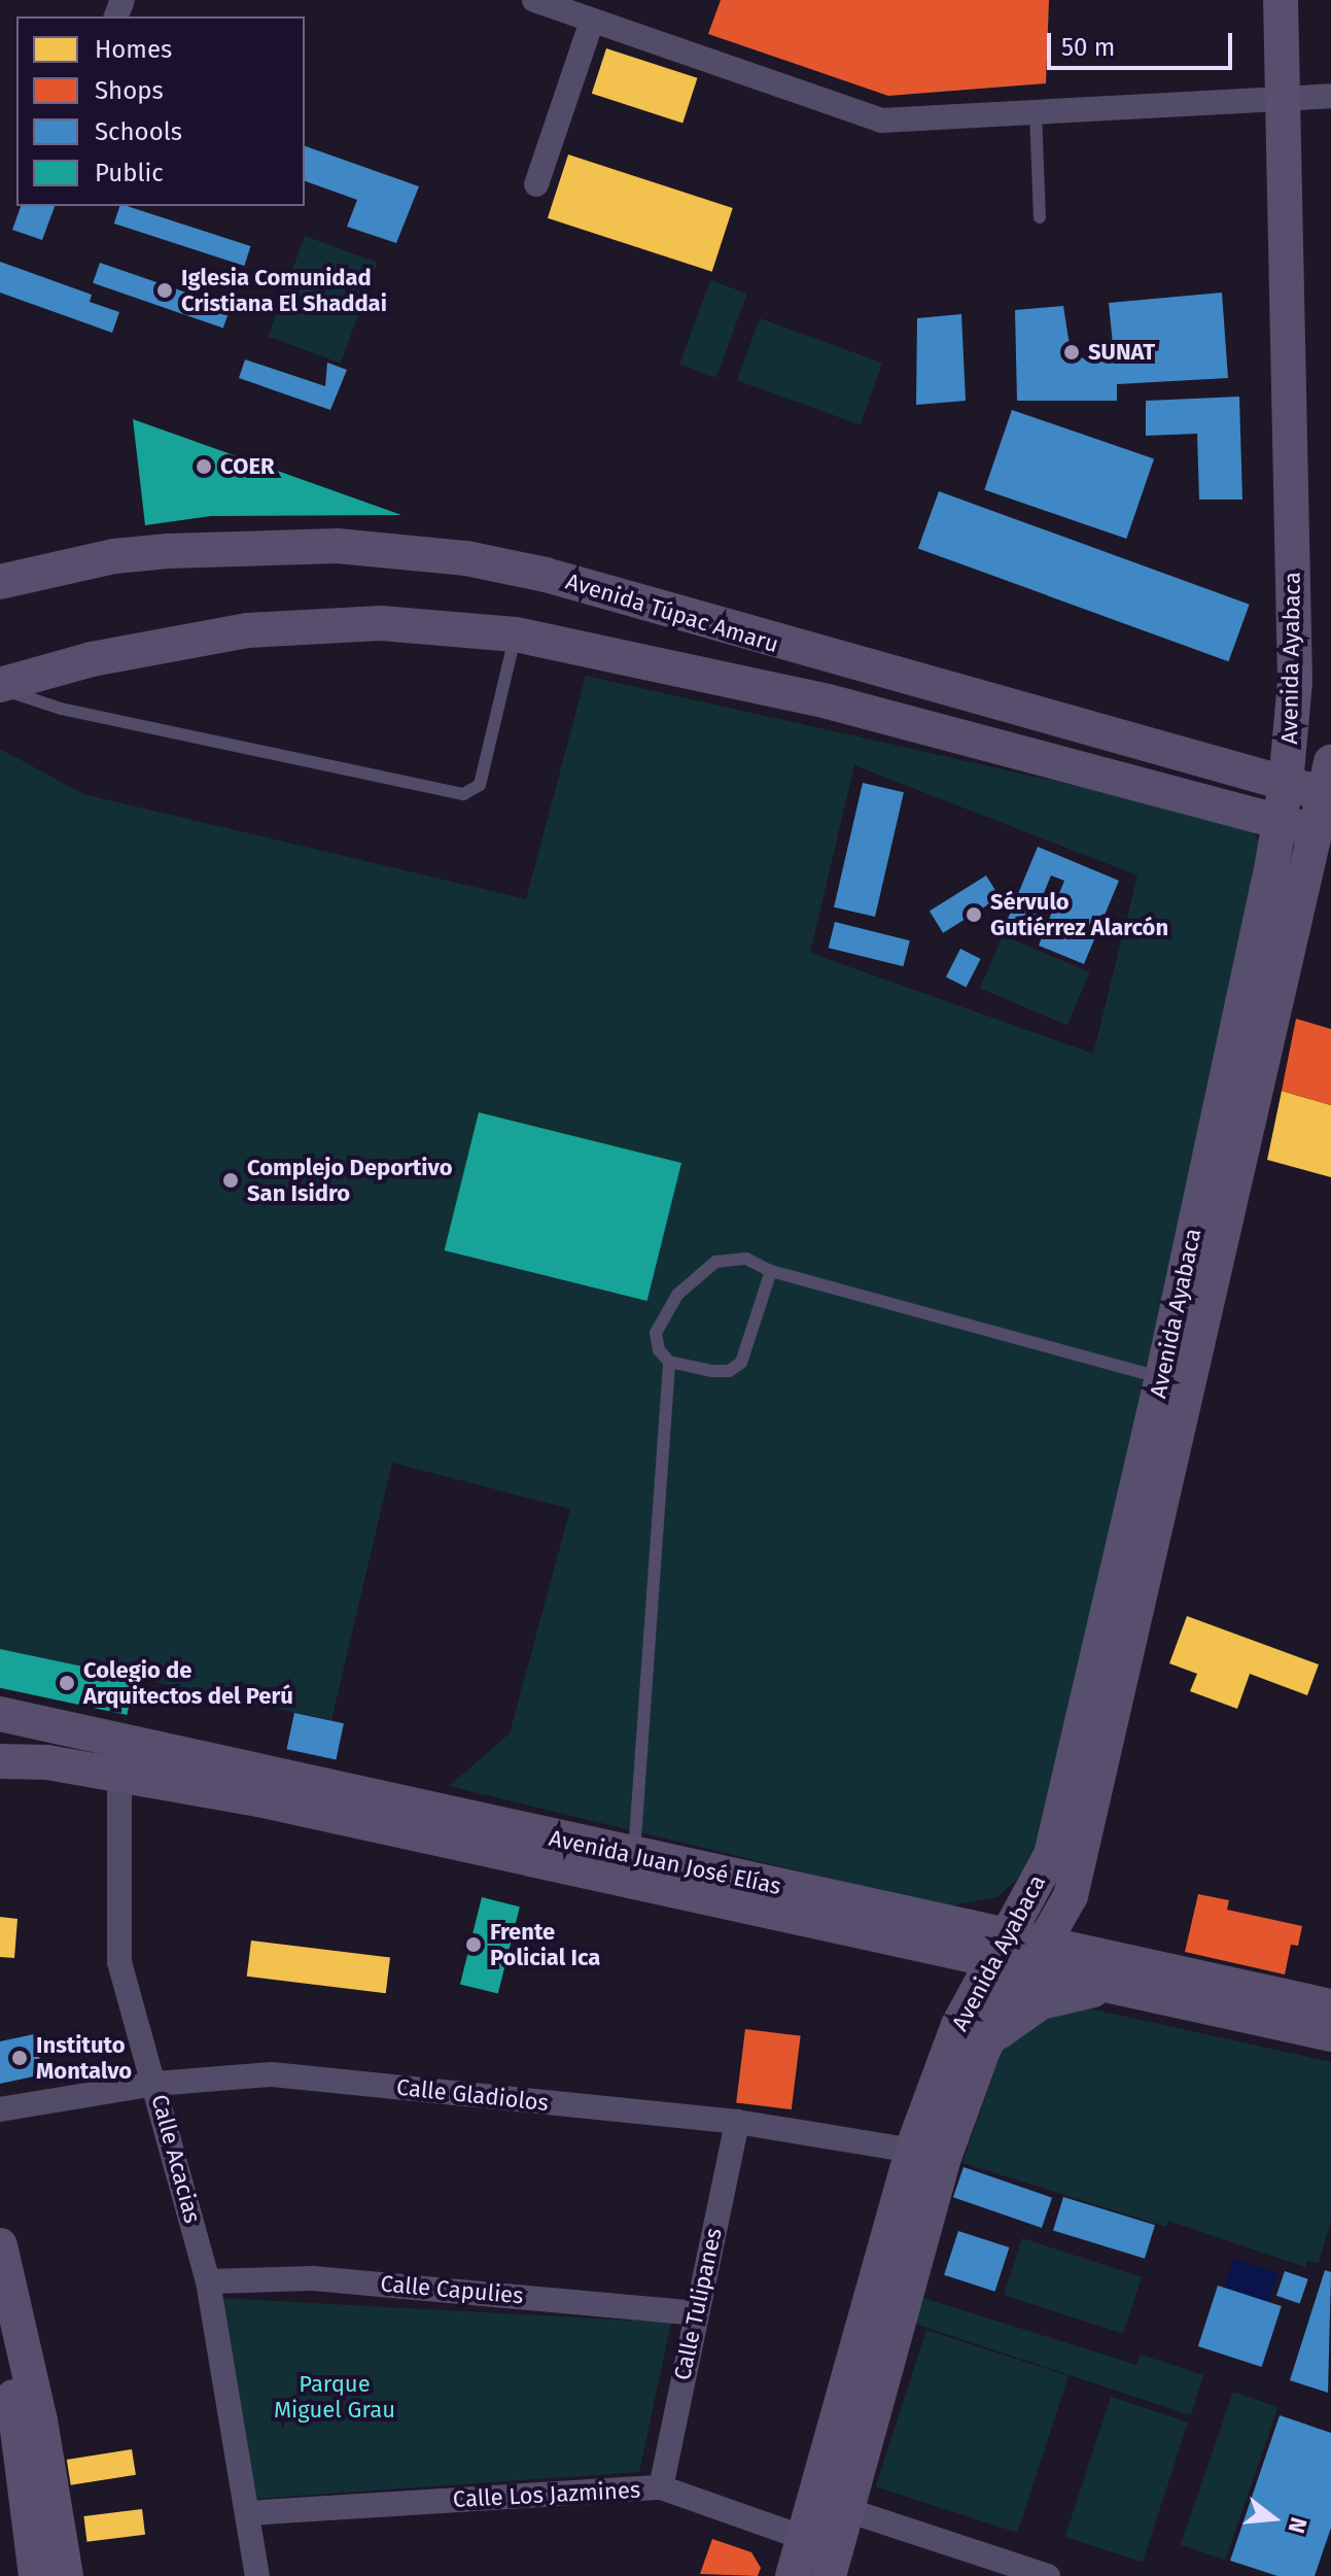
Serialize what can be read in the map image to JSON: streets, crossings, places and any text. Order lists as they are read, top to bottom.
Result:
{
  "streets": {
    "street": [
      "Avenida Túpac Amaru",
      "Avenida Ayabaca",
      "Avenida Juan José Elías",
      "Calle Gladiolos",
      "Calle Acacias",
      "Calle Capulies",
      "Calle Tulipanes",
      "Calle Los Jazmines"
    ]
  },
  "crossings": [
    ["Avenida Túpac Amaru", "Avenida Ayabaca"],
    ["Avenida Ayabaca", "Avenida Juan José Elías"],
    ["Avenida Ayabaca", "Calle Gladiolos"],
    ["Avenida Ayabaca", "Calle Los Jazmines"],
    ["Avenida Juan José Elías", "Calle Acacias"],
    ["Calle Gladiolos", "Calle Acacias"],
    ["Calle Gladiolos", "Calle Tulipanes"],
    ["Calle Acacias", "Calle Capulies"],
    ["Calle Acacias", "Calle Los Jazmines"],
    ["Calle Capulies", "Calle Tulipanes"],
    ["Calle Tulipanes", "Calle Los Jazmines"]
  ],
  "parks": ["Parque Miguel Grau"],
  "places": [
    "Iglesia Comunidad Cristiana El Shaddai",
    "SUNAT",
    "COER",
    "Sérvulo Gutiérrez Alarcón",
    "Complejo Deportivo San Isidro",
    "Colegio de Arquitectos del Perú",
    "Frente Policial Ica",
    "Instituto Montalvo"
  ],
  "legend": [
    "Homes",
    "Shops",
    "Schools",
    "Public"
  ],
  "scale_bar": "50 m",
  "north": "right"
}
